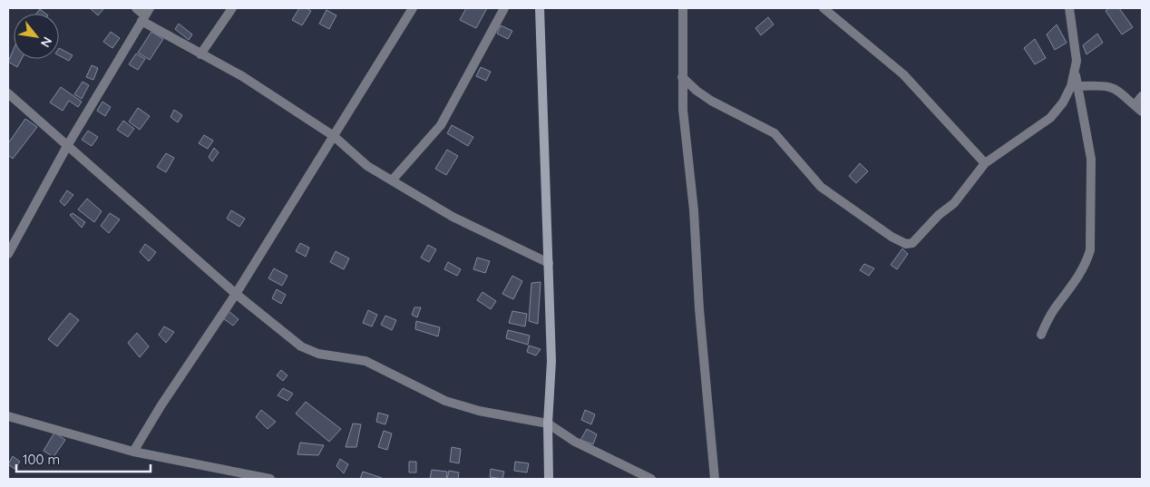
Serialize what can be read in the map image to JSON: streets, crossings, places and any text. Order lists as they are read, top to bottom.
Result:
{
  "scale_bar": "100 m",
  "north": "bottom right"
}
